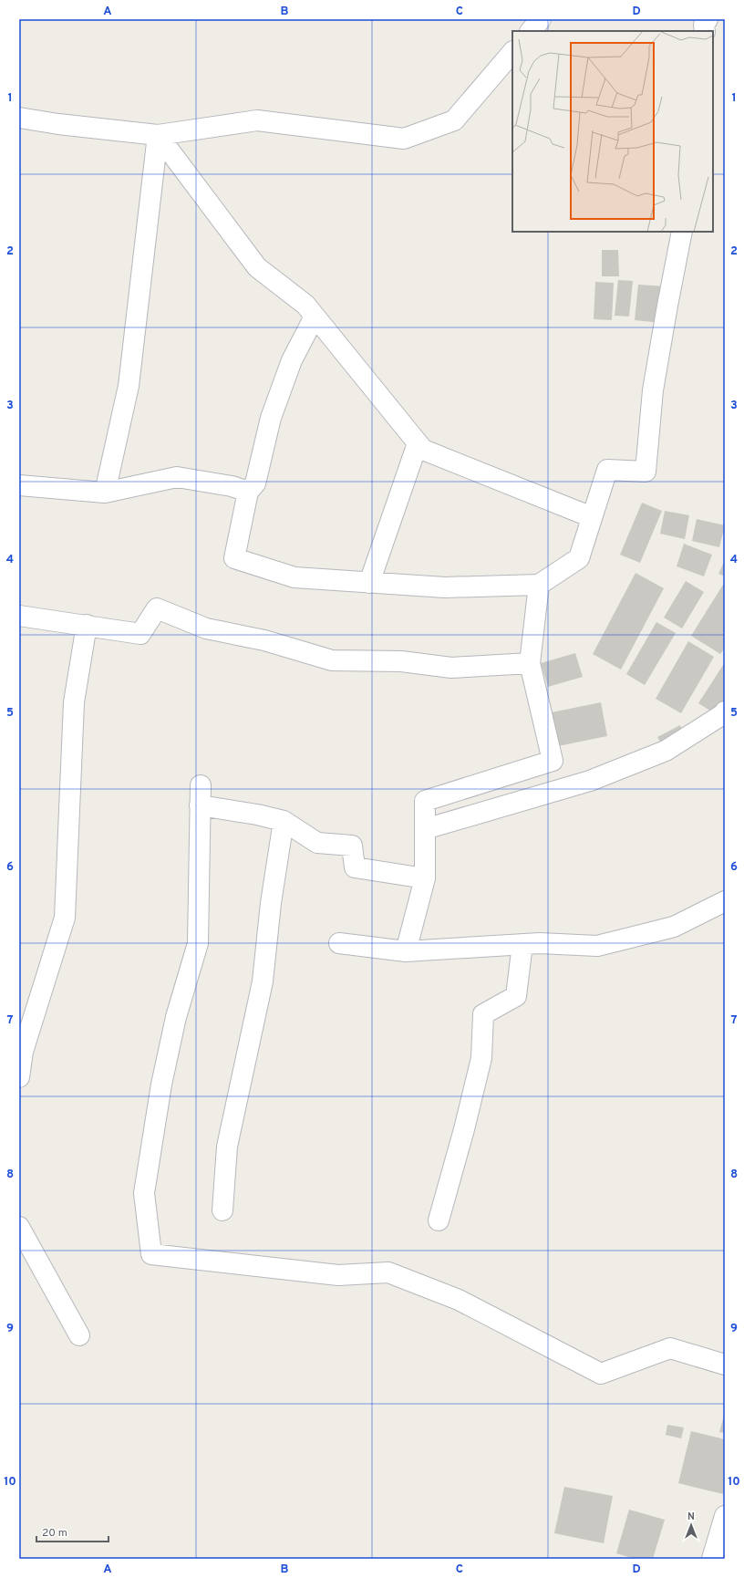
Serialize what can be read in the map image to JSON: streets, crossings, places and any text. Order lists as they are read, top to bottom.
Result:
{
  "scale_bar": "20 m",
  "north": "top",
  "grid": {
    "columns": [
      "A",
      "B",
      "C",
      "D"
    ],
    "rows": [
      "1",
      "2",
      "3",
      "4",
      "5",
      "6",
      "7",
      "8",
      "9",
      "10"
    ]
  }
}
